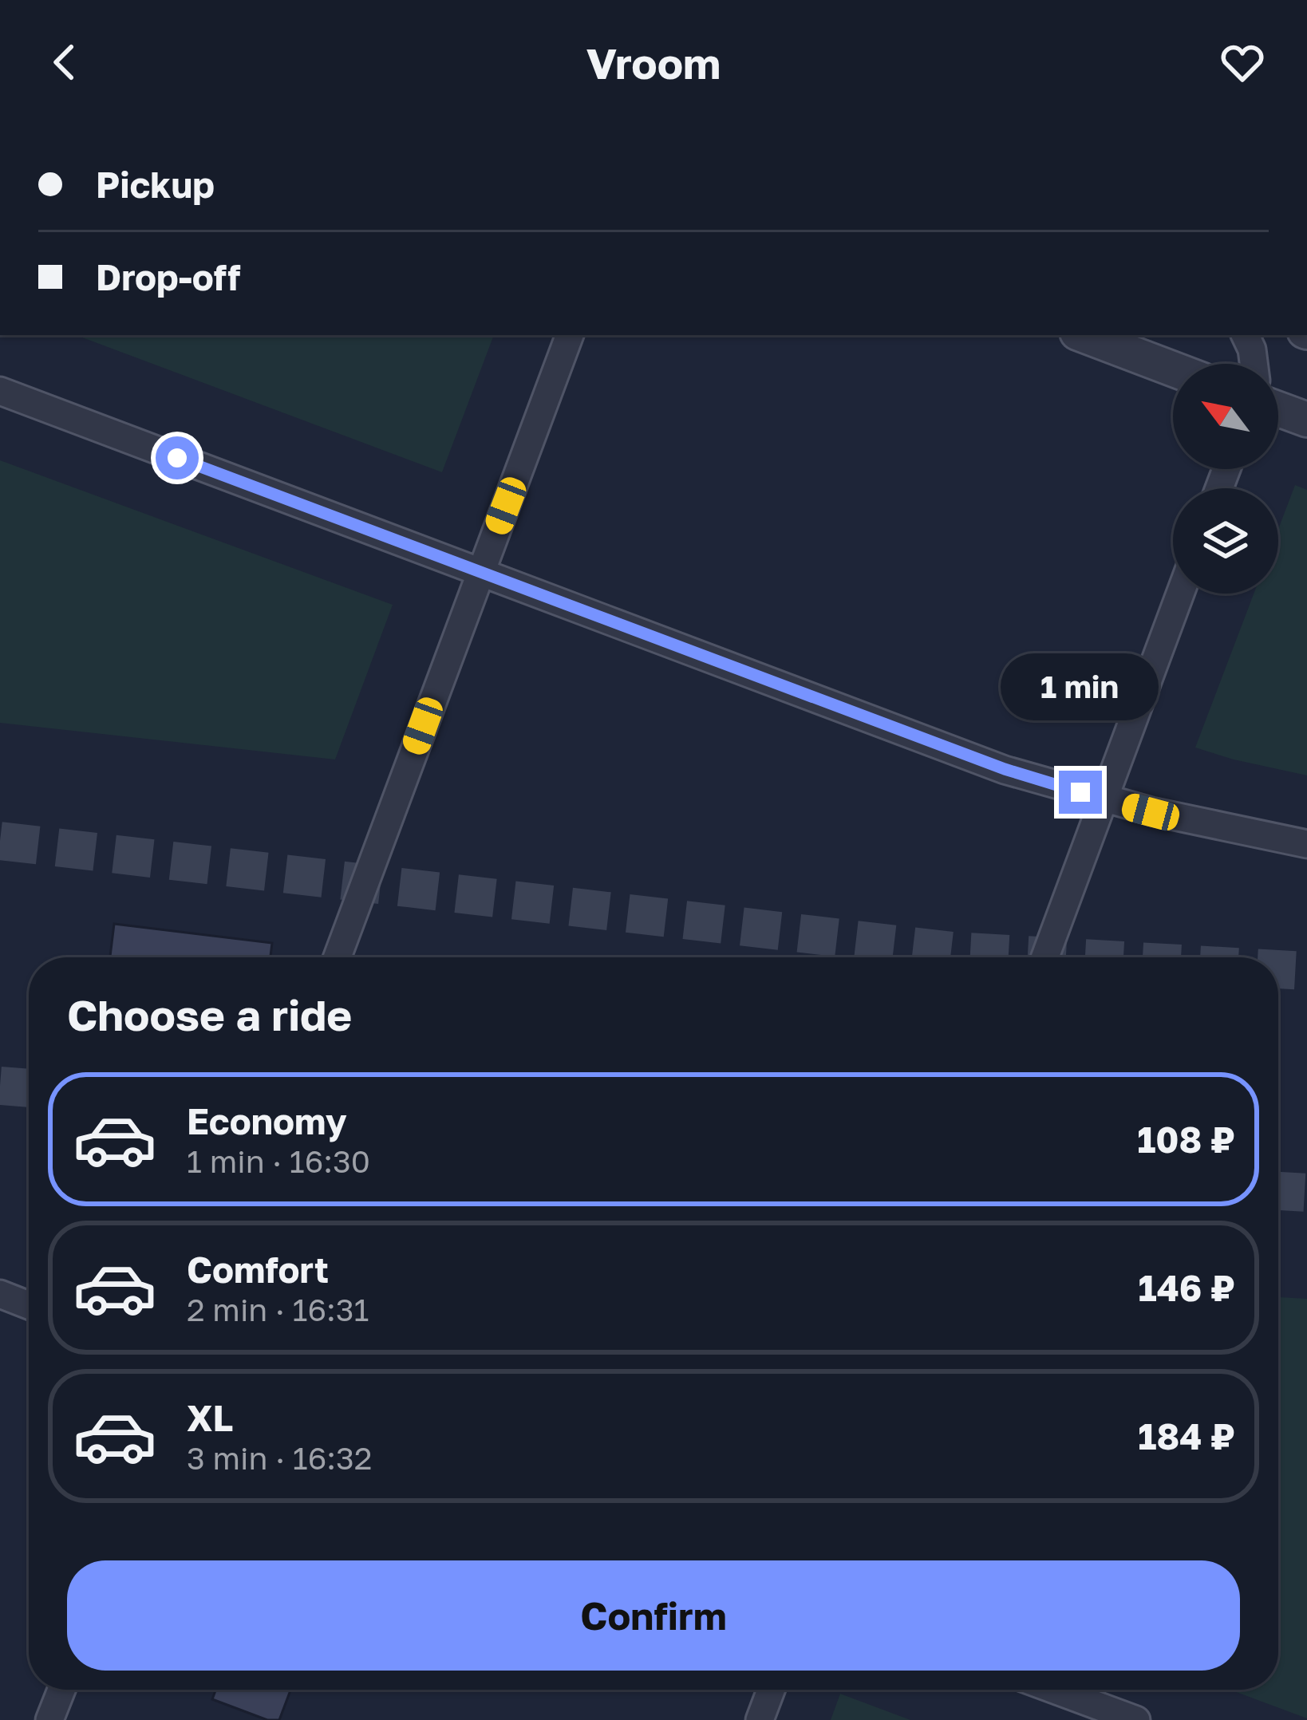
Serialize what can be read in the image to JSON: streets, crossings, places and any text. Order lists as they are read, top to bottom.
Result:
{
  "north": "top left",
  "page": {
    "header": "Vroom",
    "banner": ["Pickup", "Drop-off"],
    "bubble": "1 min",
    "heading": "Choose a ride",
    "list": [
      {
        "name": "Economy",
        "note": "1 min · 16:30",
        "value": "108 ₽"
      },
      {
        "name": "Comfort",
        "note": "2 min · 16:31",
        "value": "146 ₽"
      },
      {
        "name": "XL",
        "note": "3 min · 16:32",
        "value": "184 ₽"
      }
    ],
    "buttons": "Confirm"
  }
}
